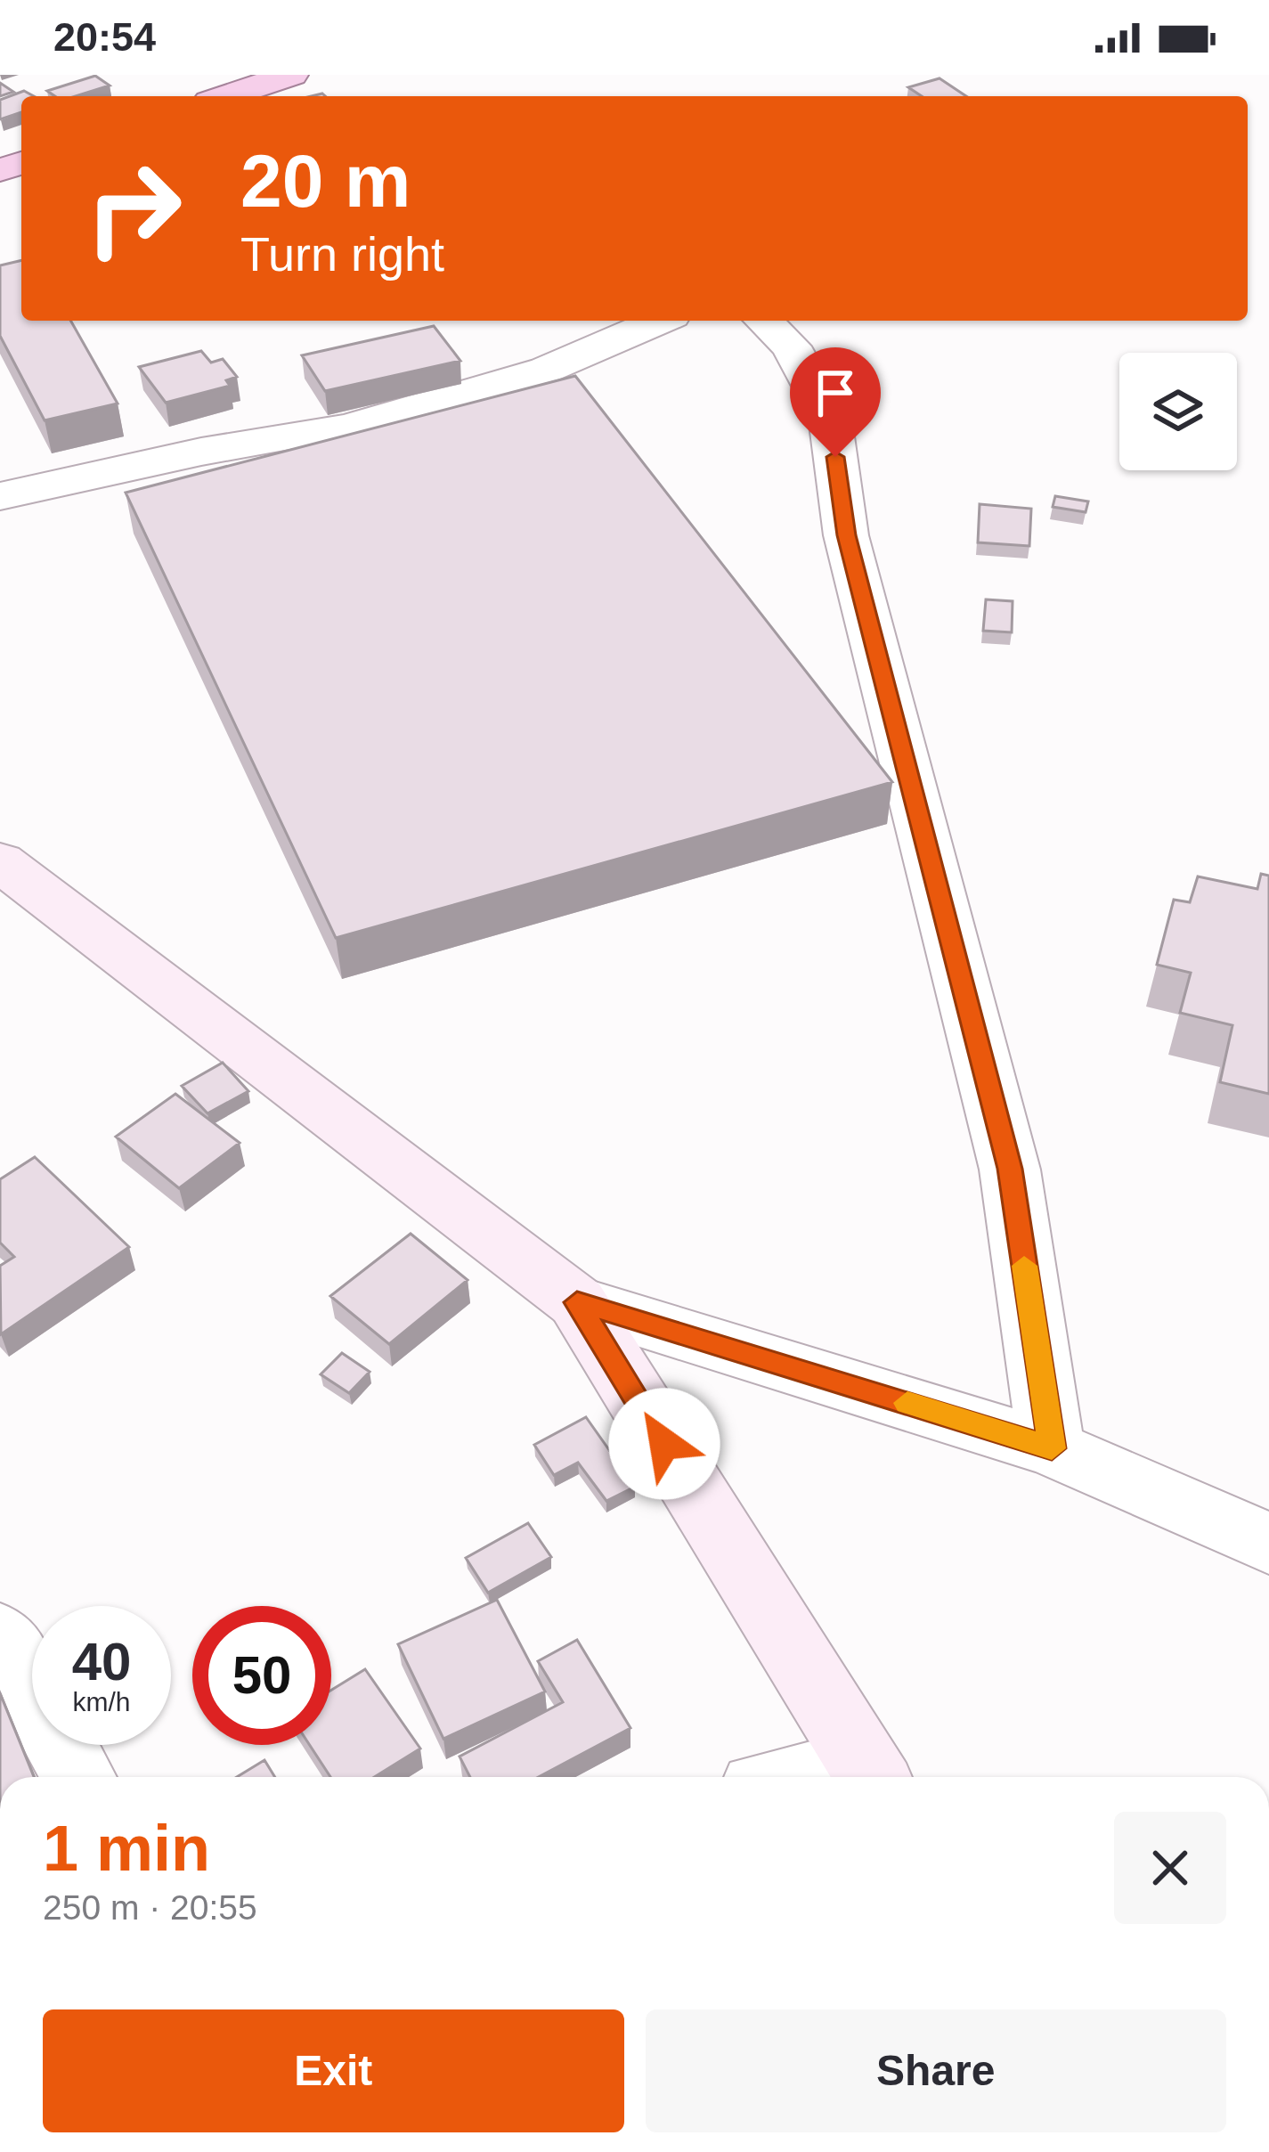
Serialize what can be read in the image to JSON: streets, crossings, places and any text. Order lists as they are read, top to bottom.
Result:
{
  "page": {
    "status": "20:54",
    "turn": ["20 m", "Turn right"],
    "speed": "40 km/h",
    "limit": "50",
    "heading": ["1 min", "250 m · 20:55"],
    "buttons": ["Exit", "Share"]
  }
}
